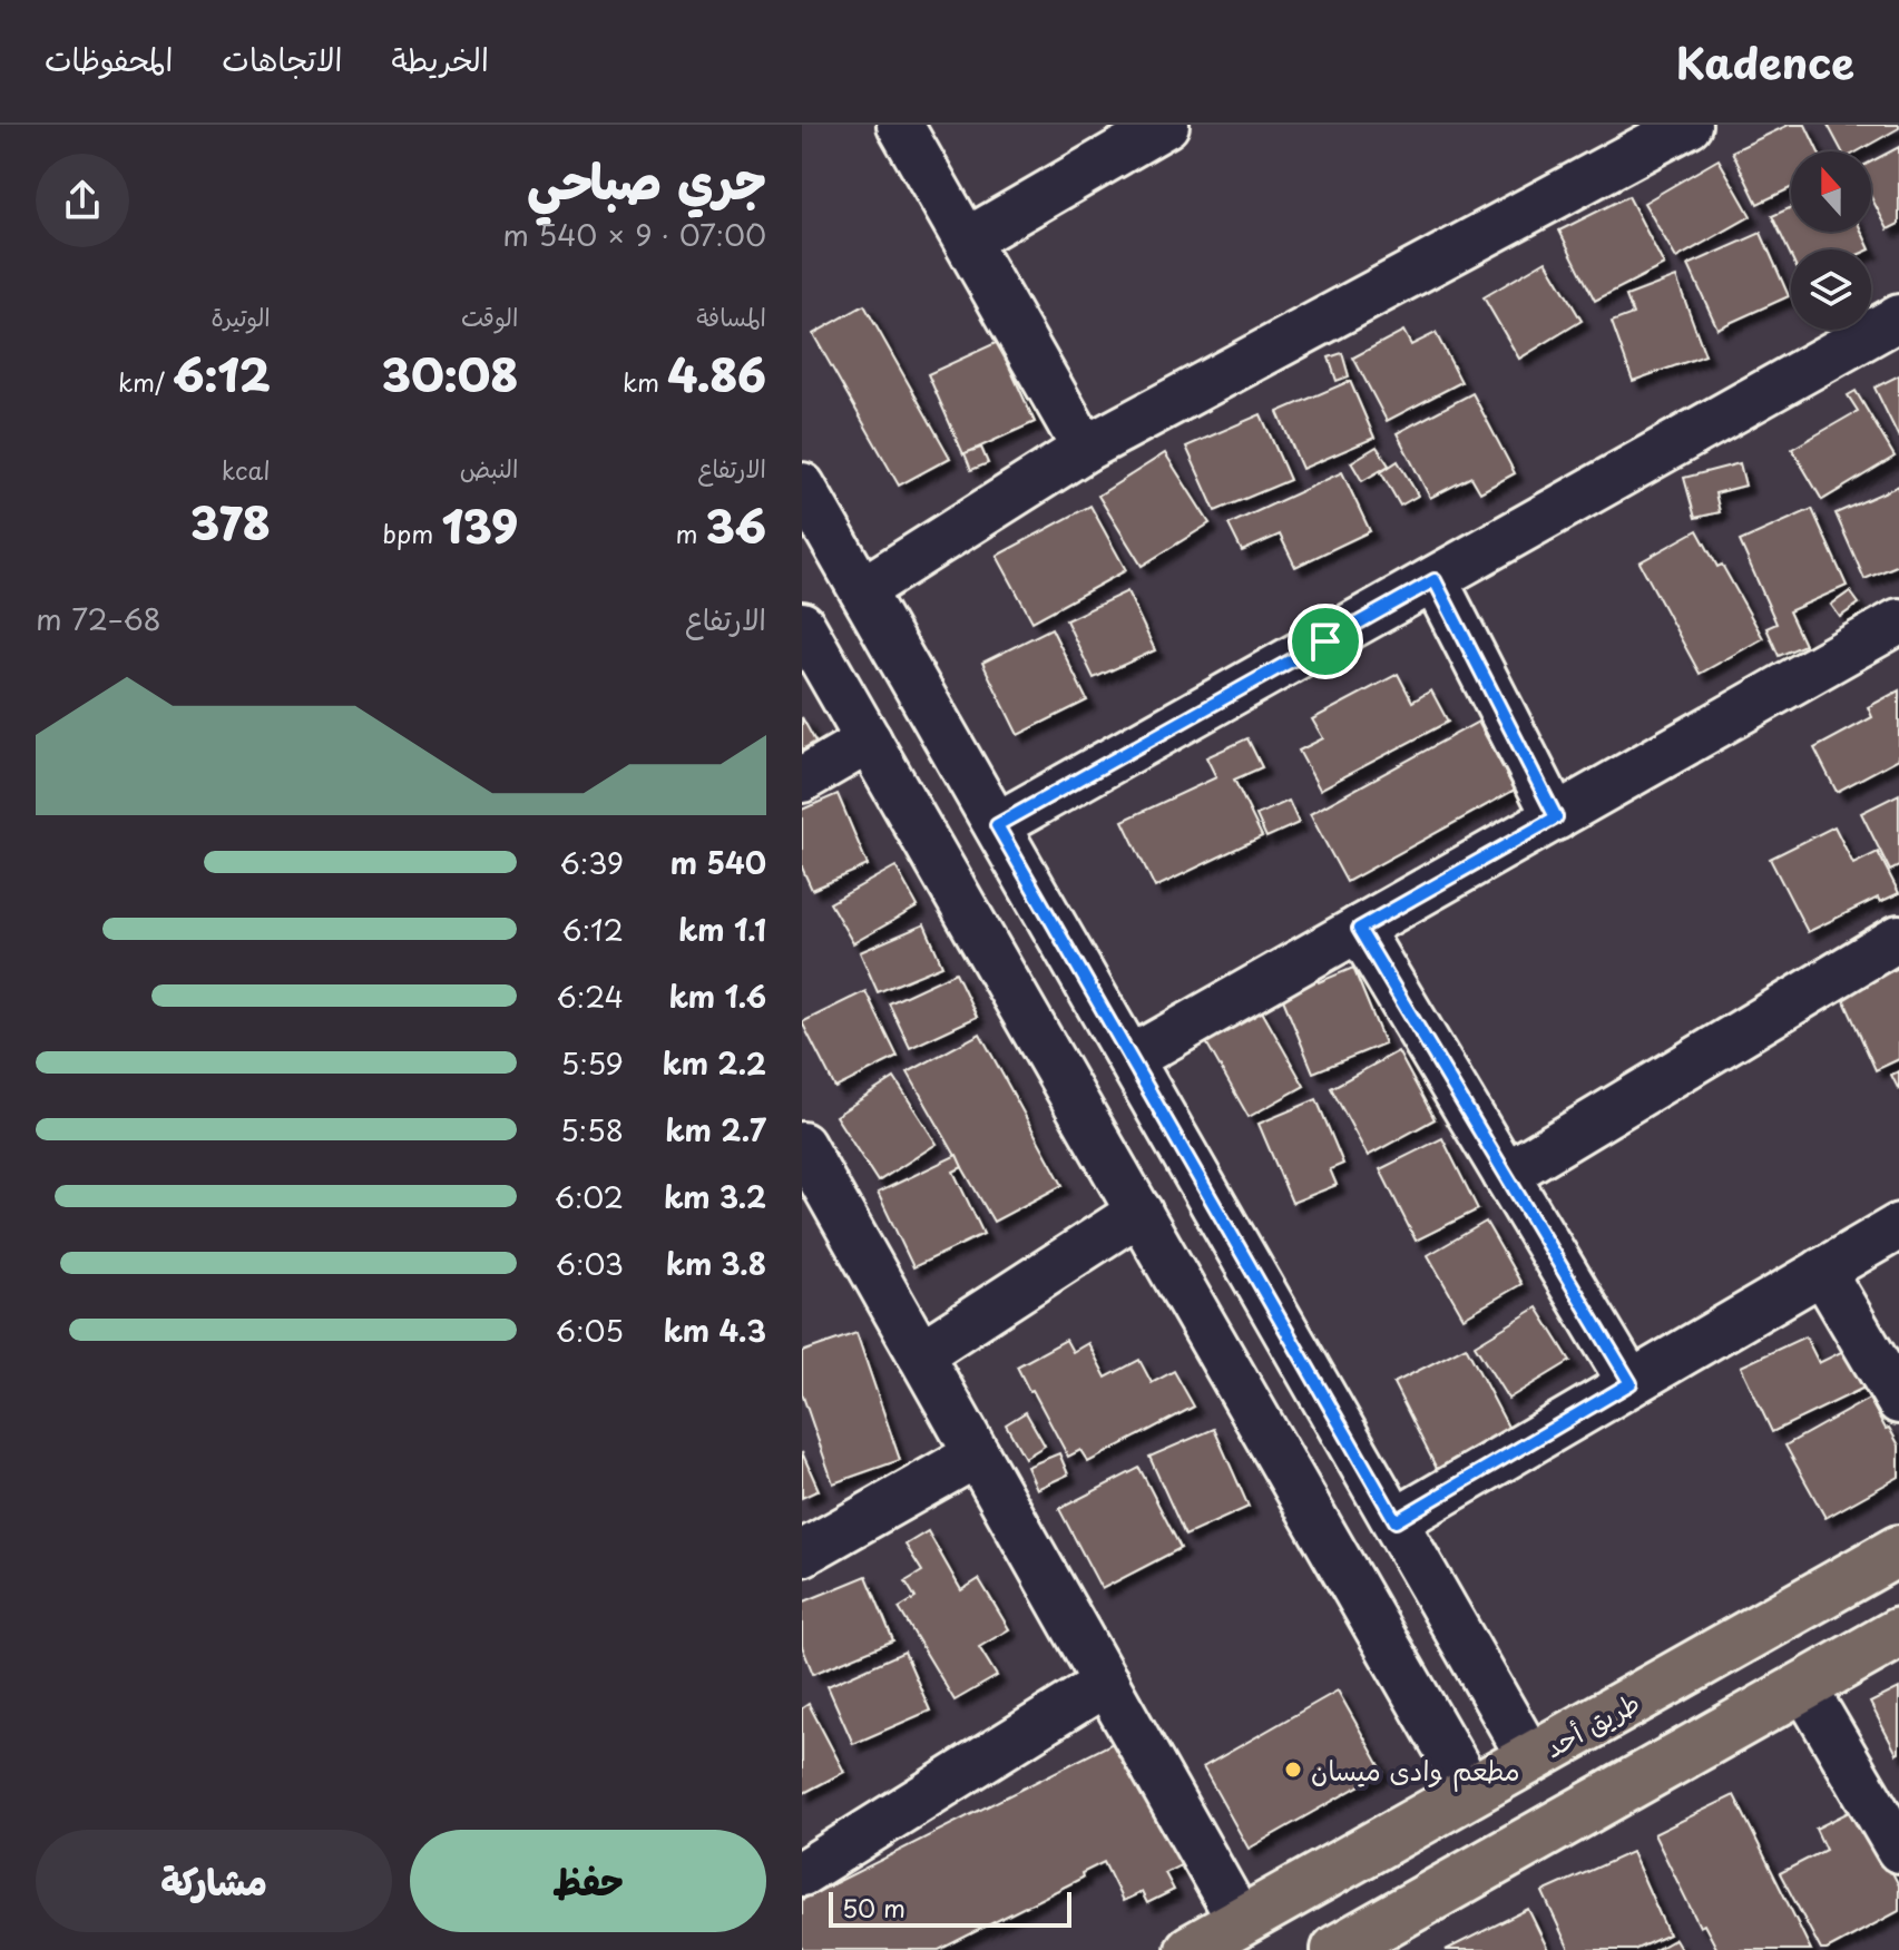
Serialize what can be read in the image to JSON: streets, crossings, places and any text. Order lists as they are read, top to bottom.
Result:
{
  "streets": {
    "main road": ["طريق أحد"]
  },
  "places": ["مطعم وادى ميسان"],
  "scale_bar": "50 m",
  "north": "top",
  "page": {
    "header": "Kadence",
    "nav": ["الخريطة", "الاتجاهات", "المحفوظات"],
    "heading": ["جري صباحي", "07:00 · 9 × 540 m"],
    "stats": [
      ["المسافة", "4.86 km"],
      ["الوقت", "30:08"],
      ["الوتيرة", "6:12 /km"],
      ["الارتفاع", "36 m"],
      ["النبض", "139 bpm"],
      ["kcal", "378"]
    ],
    "chart": ["الارتفاع", "68–72 m"],
    "list": [
      {
        "name": "540 m",
        "note": "6:39"
      },
      {
        "name": "1.1 km",
        "note": "6:12"
      },
      {
        "name": "1.6 km",
        "note": "6:24"
      },
      {
        "name": "2.2 km",
        "note": "5:59"
      },
      {
        "name": "2.7 km",
        "note": "5:58"
      },
      {
        "name": "3.2 km",
        "note": "6:02"
      },
      {
        "name": "3.8 km",
        "note": "6:03"
      },
      {
        "name": "4.3 km",
        "note": "6:05"
      }
    ],
    "buttons": ["حفظ", "مشاركة"],
    "scale": "50 m"
  }
}
